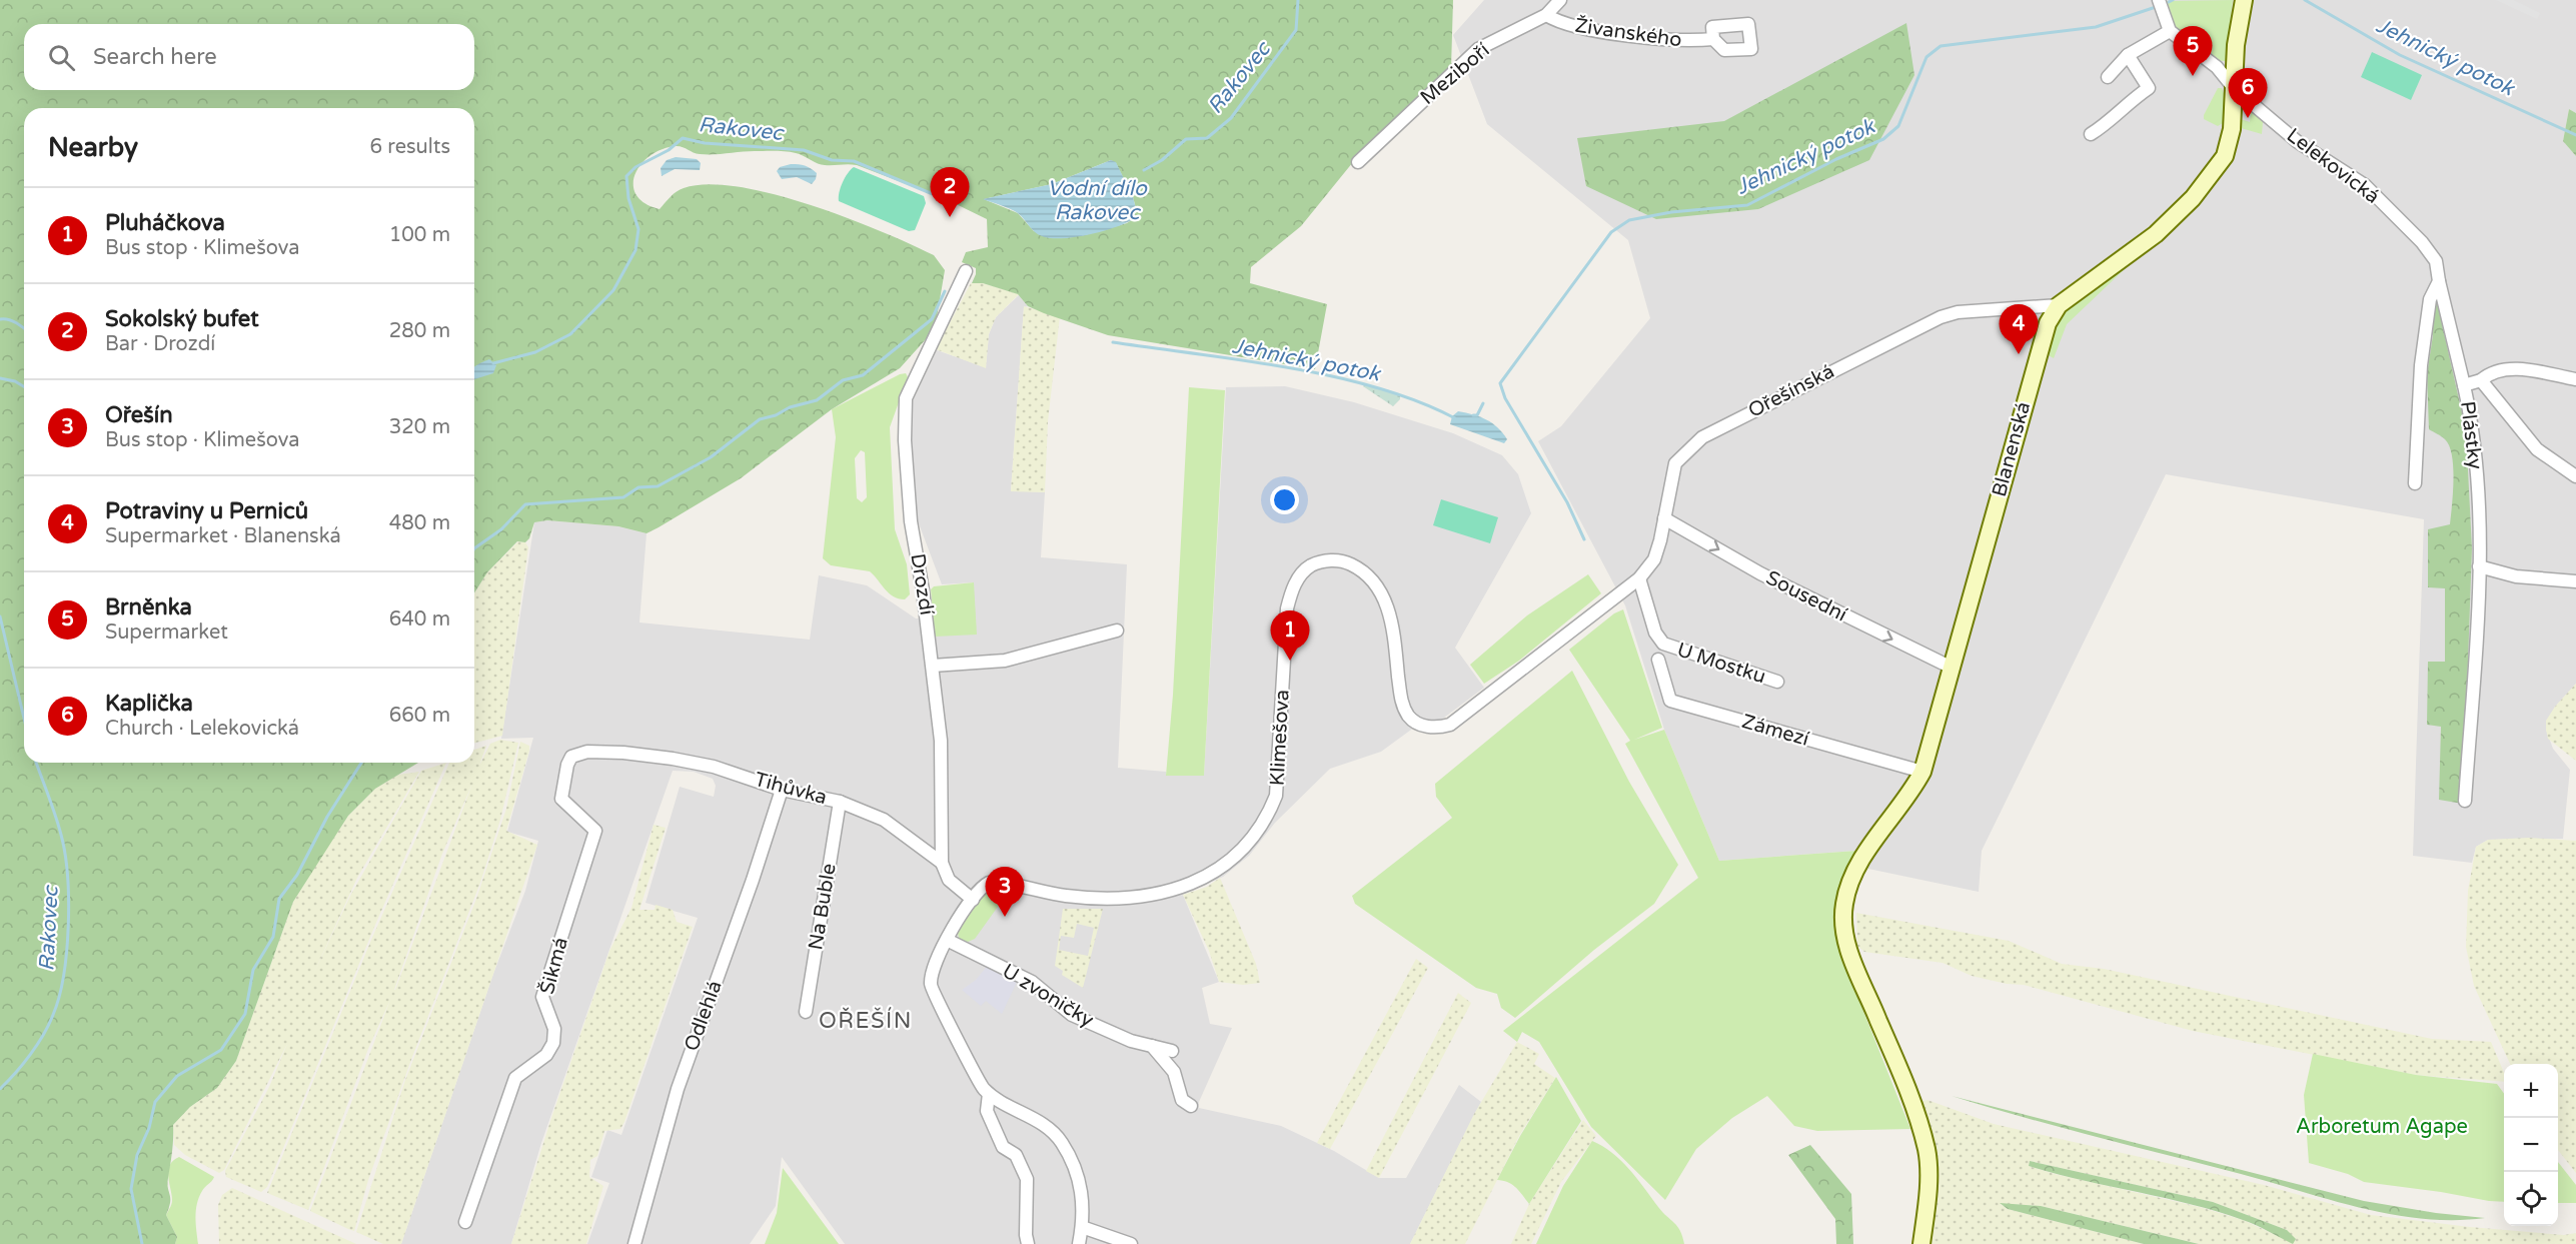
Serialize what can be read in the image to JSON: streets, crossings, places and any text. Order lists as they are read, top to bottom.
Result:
{
  "streets": {
    "street": [
      "Živanského",
      "Meziboří",
      "Lelekovická",
      "Ořešínská",
      "Plástky",
      "Blanenská",
      "Drozdí",
      "Sousední",
      "U Mostku",
      "Zámezí",
      "Klimešova",
      "Tihůvka",
      "Na Buble",
      "Šikmá",
      "U zvoničky",
      "Odlehlá"
    ]
  },
  "crossings": [
    ["Živanského", "Meziboří"],
    ["Lelekovická", "Plástky"],
    ["Lelekovická", "Blanenská"],
    ["Ořešínská", "Blanenská"],
    ["Ořešínská", "Sousední"],
    ["Ořešínská", "U Mostku"],
    ["Ořešínská", "Klimešova"],
    ["Blanenská", "Sousední"],
    ["Blanenská", "Zámezí"],
    ["Drozdí", "Tihůvka"],
    ["Klimešova", "U zvoničky"],
    ["Tihůvka", "Na Buble"],
    ["Tihůvka", "Šikmá"],
    ["Tihůvka", "Odlehlá"]
  ],
  "one_way": ["Sousední"],
  "districts": ["OŘEŠÍN"],
  "water": ["Jehnický potok", "Rakovec", "Vodní dílo Rakovec"],
  "parks": ["Arboretum Agape"],
  "page": {
    "search": "Search here",
    "pins": [
      "5",
      "6",
      "2",
      "4",
      "1",
      "3"
    ],
    "heading": ["Nearby", "6 results"],
    "list": [
      {
        "mark": "1",
        "name": "Pluháčkova",
        "note": "Bus stop · Klimešova",
        "value": "100 m"
      },
      {
        "mark": "2",
        "name": "Sokolský bufet",
        "note": "Bar · Drozdí",
        "value": "280 m"
      },
      {
        "mark": "3",
        "name": "Ořešín",
        "note": "Bus stop · Klimešova",
        "value": "320 m"
      },
      {
        "mark": "4",
        "name": "Potraviny u Perniců",
        "note": "Supermarket · Blanenská",
        "value": "480 m"
      },
      {
        "mark": "5",
        "name": "Brněnka",
        "note": "Supermarket",
        "value": "640 m"
      },
      {
        "mark": "6",
        "name": "Kaplička",
        "note": "Church · Lelekovická",
        "value": "660 m"
      }
    ],
    "map_buttons": ["+", "−"]
  }
}
